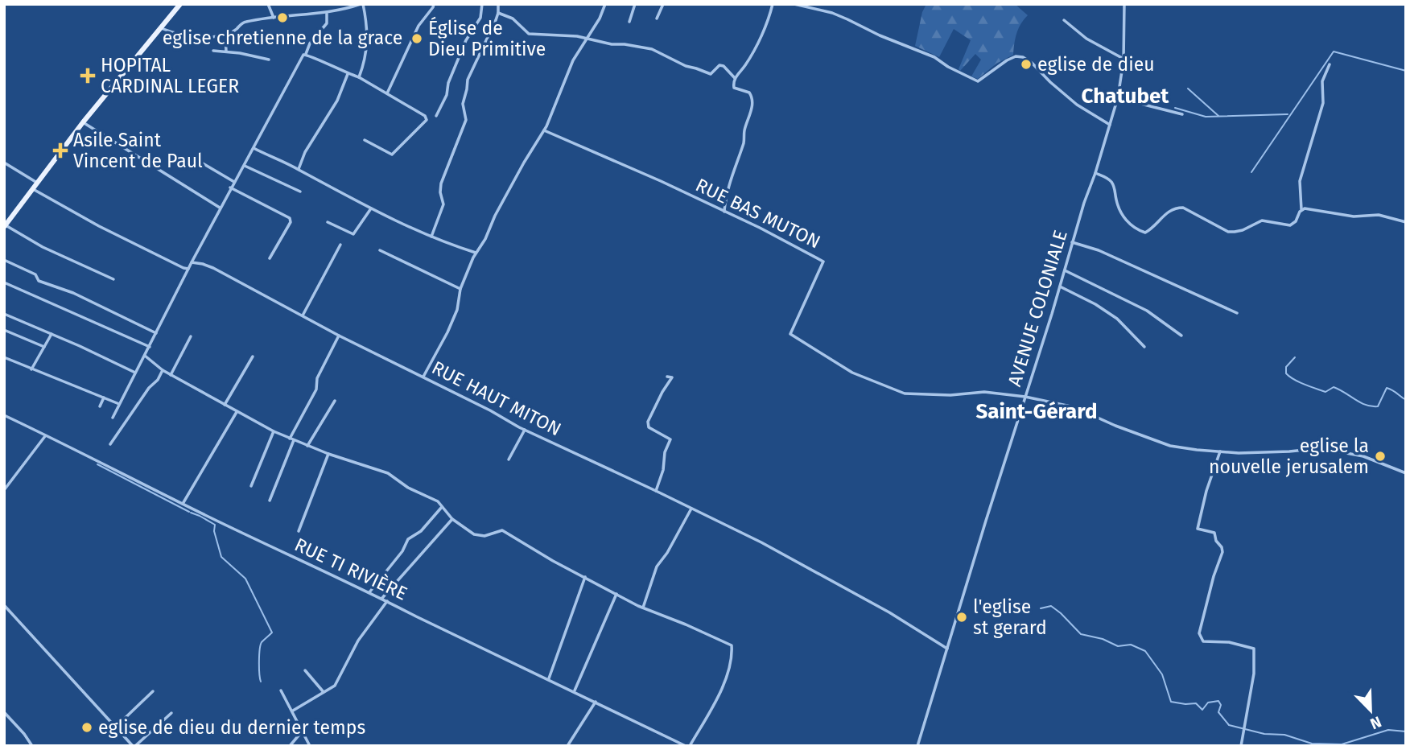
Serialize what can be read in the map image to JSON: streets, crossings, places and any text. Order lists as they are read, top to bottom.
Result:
{
  "streets": {
    "street": [
      "RUE BAS MUTON",
      "AVENUE COLONIALE",
      "RUE HAUT MITON",
      "RUE TI RIVIÈRE"
    ]
  },
  "crossings": [
    ["RUE BAS MUTON", "AVENUE COLONIALE"],
    ["AVENUE COLONIALE", "RUE HAUT MITON"]
  ],
  "districts": ["Chatubet", "Saint-Gérard"],
  "places": {
    "other": [
      "eglise chretienne de la grace",
      "Église de Dieu Primitive",
      "eglise de dieu",
      "eglise la nouvelle jerusalem",
      "l'eglise st gerard",
      "eglise de dieu du dernier temps"
    ],
    "health": ["HOPITAL CARDINAL LEGER", "Asile Saint Vincent de Paul"]
  },
  "north": "bottom right"
}
